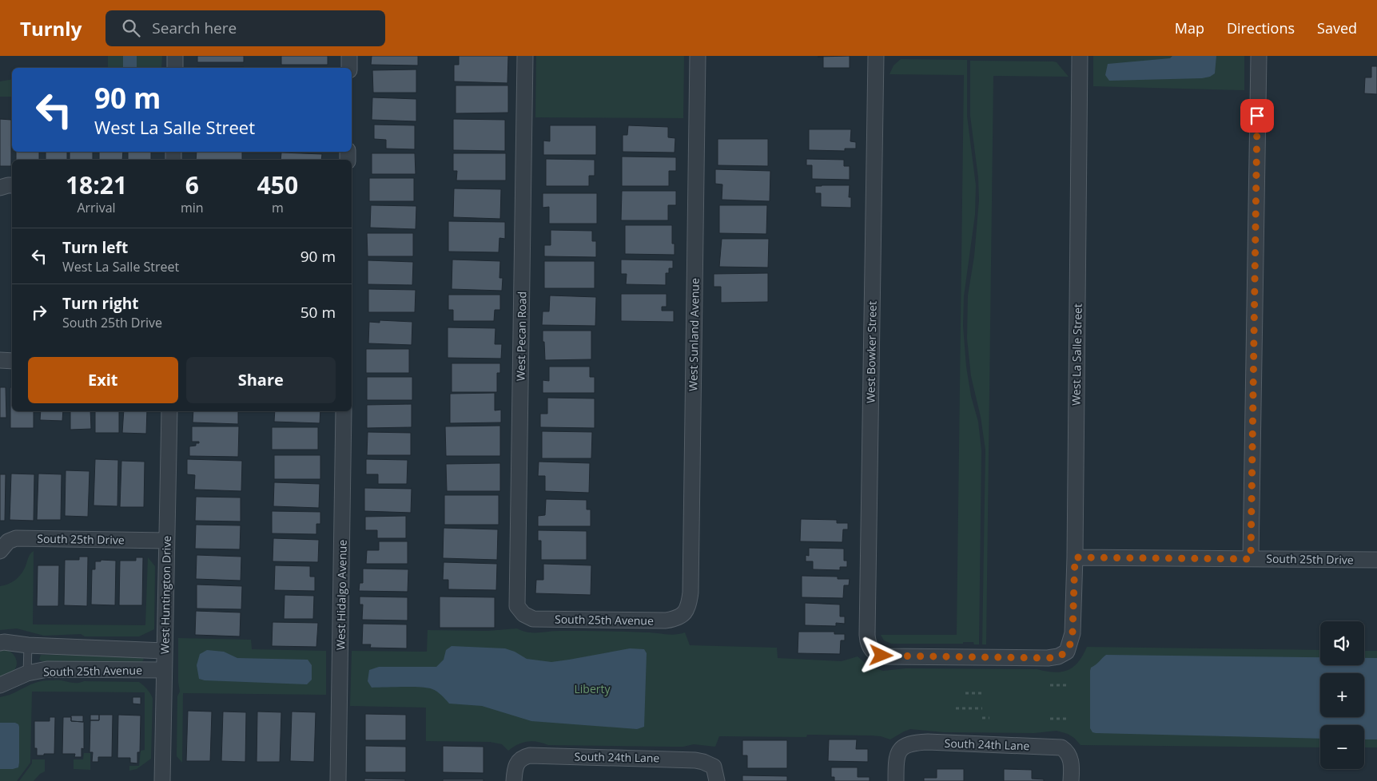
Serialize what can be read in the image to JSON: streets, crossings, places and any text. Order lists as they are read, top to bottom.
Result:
{
  "streets": {
    "street": [
      "West Sunland Avenue",
      "West Pecan Road",
      "West Bowker Street",
      "West La Salle Street",
      "South 25th Drive",
      "West Huntington Drive",
      "West Hidalgo Avenue",
      "South 25th Avenue",
      "South 24th Lane"
    ]
  },
  "crossings": [
    ["West Sunland Avenue", "South 25th Avenue"],
    ["West Pecan Road", "South 25th Avenue"],
    ["West Bowker Street", "West La Salle Street"],
    ["West La Salle Street", "South 25th Drive"],
    ["South 25th Drive", "West Huntington Drive"],
    ["West Huntington Drive", "South 25th Avenue"]
  ],
  "parks": ["Liberty"],
  "page": {
    "header": "Turnly",
    "search": "Search here",
    "nav": ["Map", "Directions", "Saved"],
    "turn": ["90 m", "West La Salle Street"],
    "eta": [
      "18:21",
      "Arrival",
      "6",
      "min",
      "450",
      "m"
    ],
    "list": [
      {
        "name": "Turn left",
        "note": "West La Salle Street",
        "value": "90 m"
      },
      {
        "name": "Turn right",
        "note": "South 25th Drive",
        "value": "50 m"
      }
    ],
    "buttons": ["Exit", "Share"],
    "map_buttons": ["+", "−"]
  }
}
